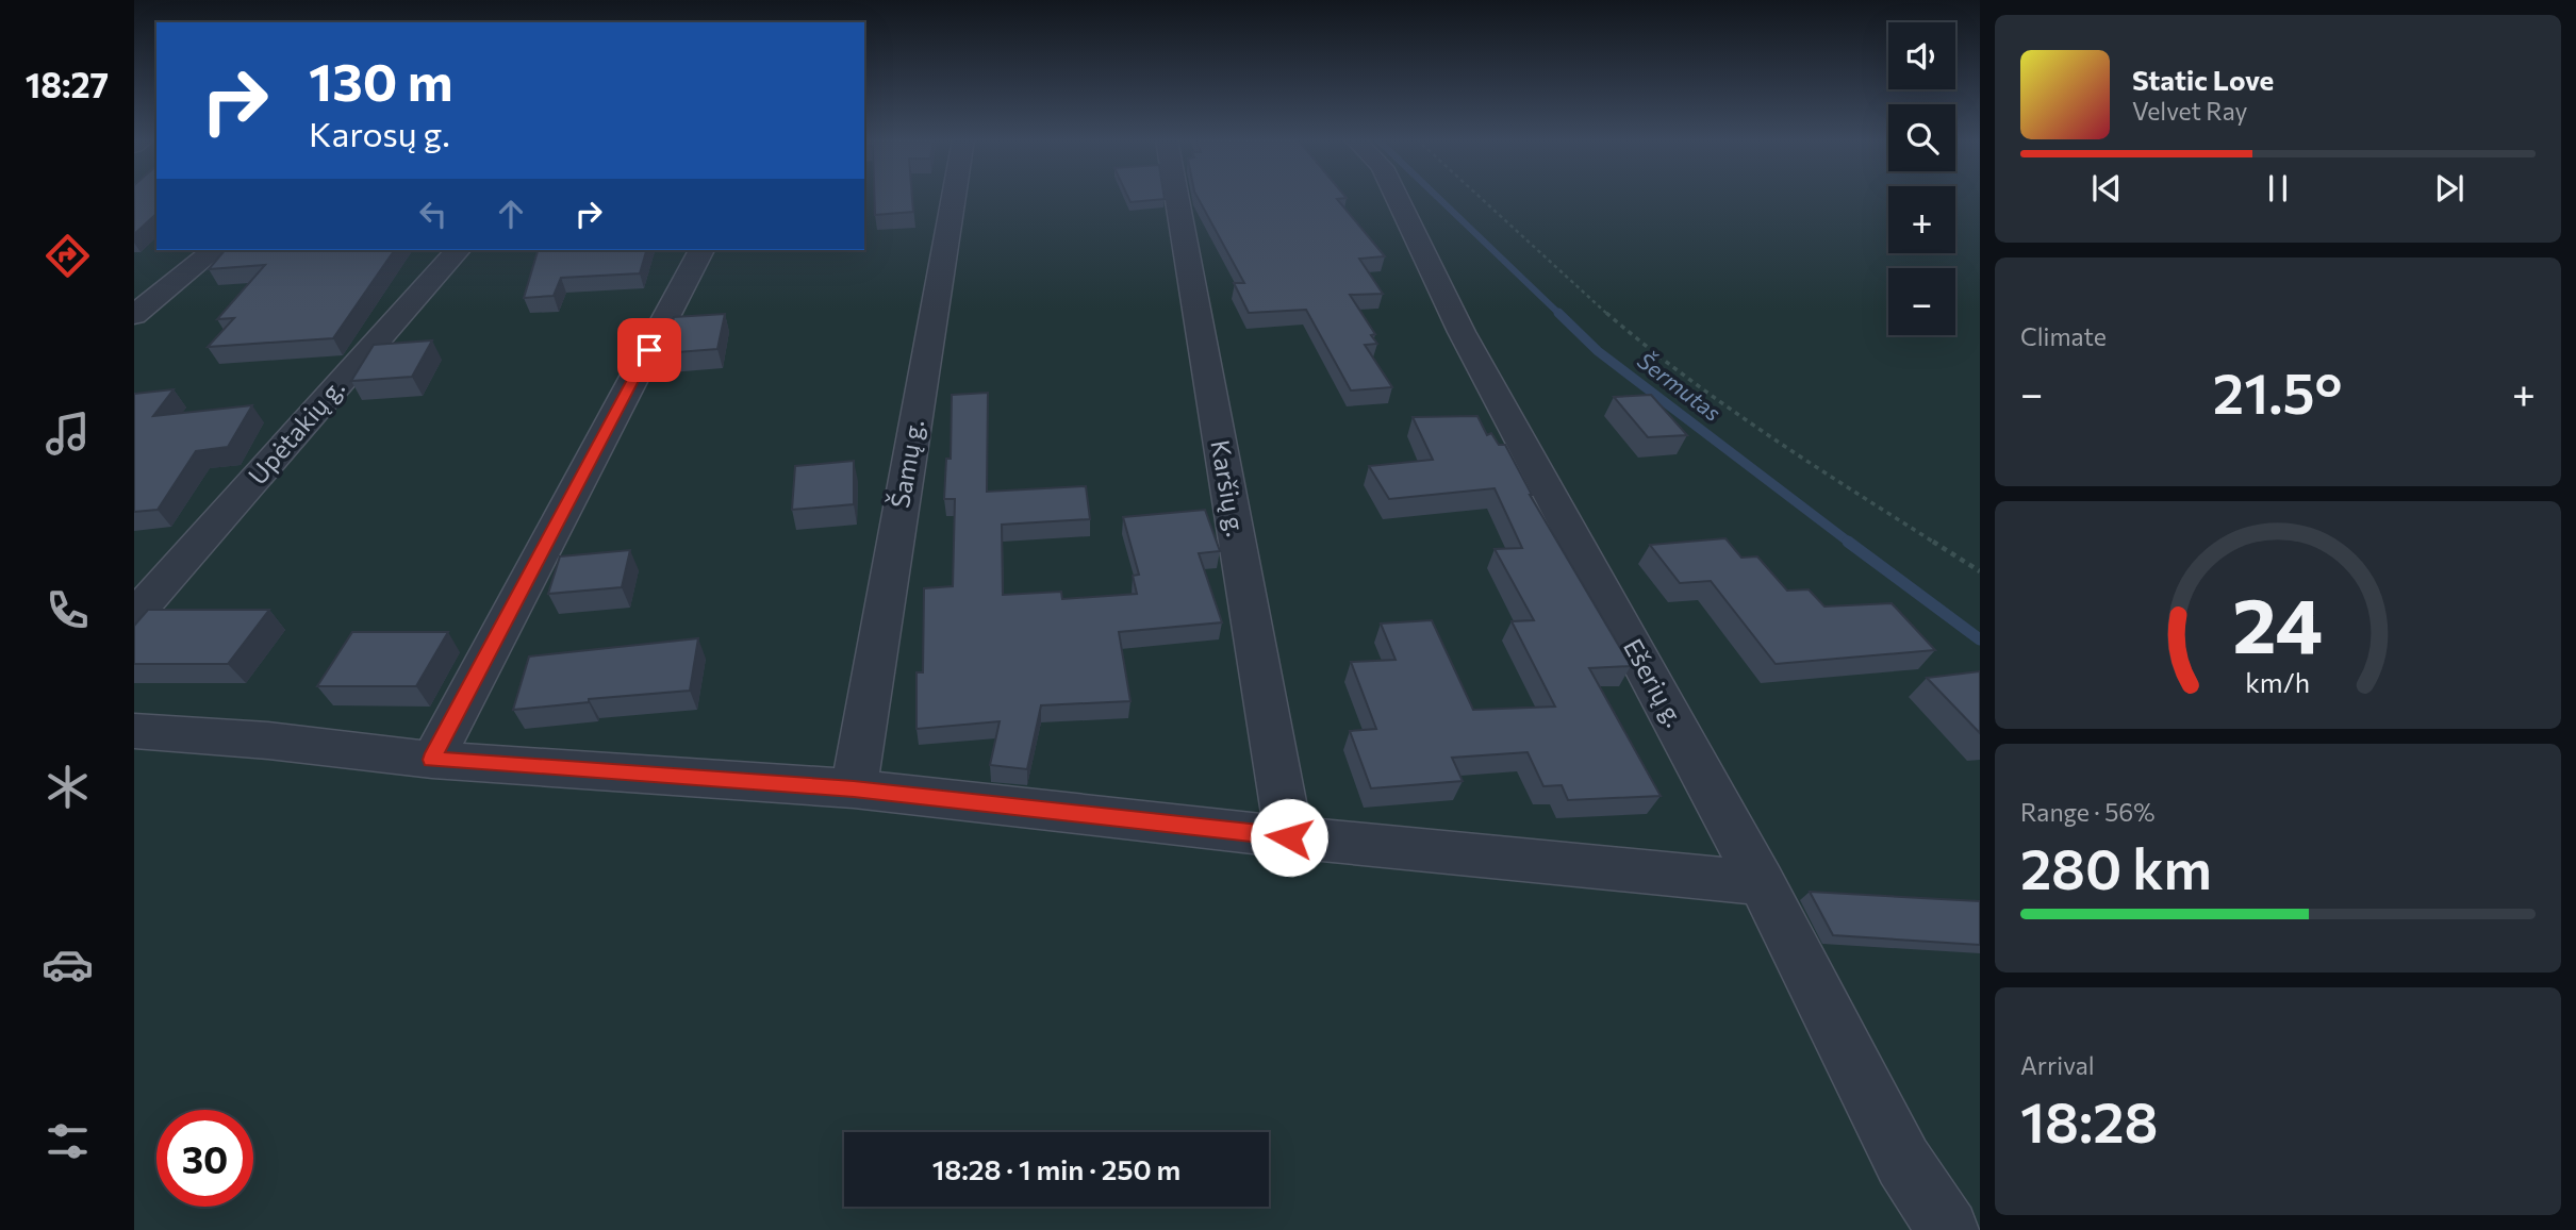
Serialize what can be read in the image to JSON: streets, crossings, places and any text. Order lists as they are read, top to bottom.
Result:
{
  "streets": {
    "street": [
      "Upėtakių g.",
      "Šamų g.",
      "Karšių g.",
      "Ešerių g."
    ]
  },
  "water": ["Šermutas"],
  "page": {
    "tabs": "18:27",
    "map_buttons": ["+", "−"],
    "turn": ["130 m", "Karosų g."],
    "song": ["Static Love", "Velvet Ray"],
    "tile": [
      "Climate",
      ["Range · 56%", "280 km"],
      ["Arrival", "18:28"]
    ],
    "heat": ["−", "21.5°", "+"],
    "limit": "30",
    "trip": "18:28 · 1 min · 250 m",
    "gauge": ["24", "km/h"]
  }
}
